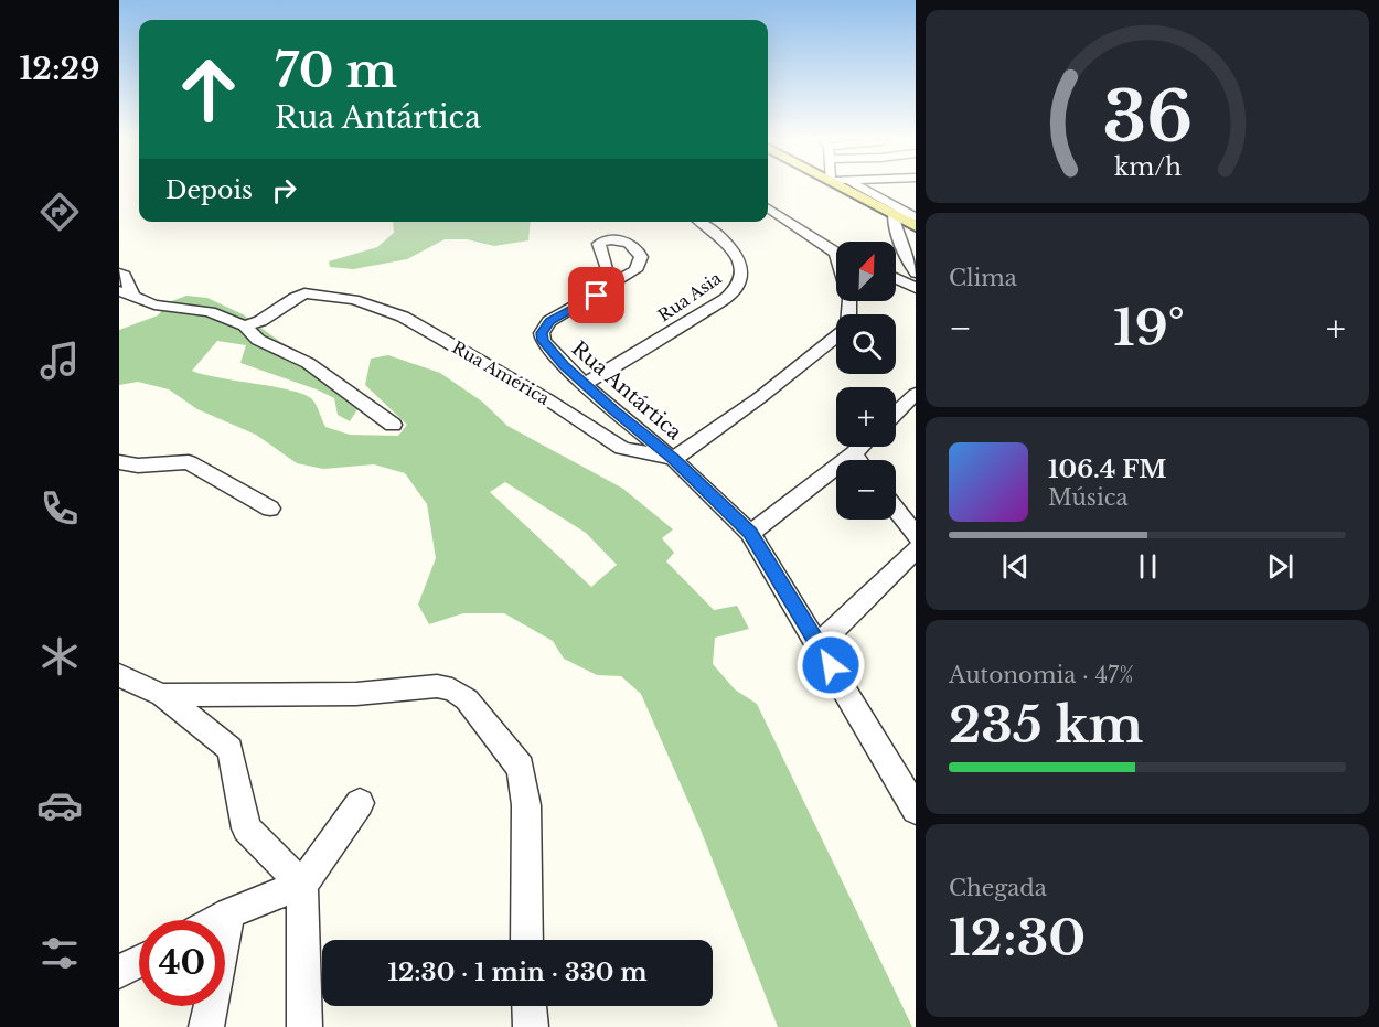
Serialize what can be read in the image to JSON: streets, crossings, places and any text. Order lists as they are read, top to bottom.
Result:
{
  "streets": {
    "street": ["Rua Asia", "Rua América", "Rua Antártica"]
  },
  "crossings": [
    ["Rua Asia", "Rua Antártica"],
    ["Rua América", "Rua Antártica"]
  ],
  "north": "top right",
  "page": {
    "tabs": "12:29",
    "turn": ["70 m", "Rua Antártica"],
    "then": "Depois",
    "tile": [
      "Clima",
      ["Autonomia · 47%", "235 km"],
      ["Chegada", "12:30"]
    ],
    "map_buttons": ["+", "−"],
    "heat": ["−", "19°", "+"],
    "song": ["106.4 FM", "Música"],
    "limit": "40",
    "trip": "12:30 · 1 min · 330 m",
    "gauge": ["36", "km/h"]
  }
}
